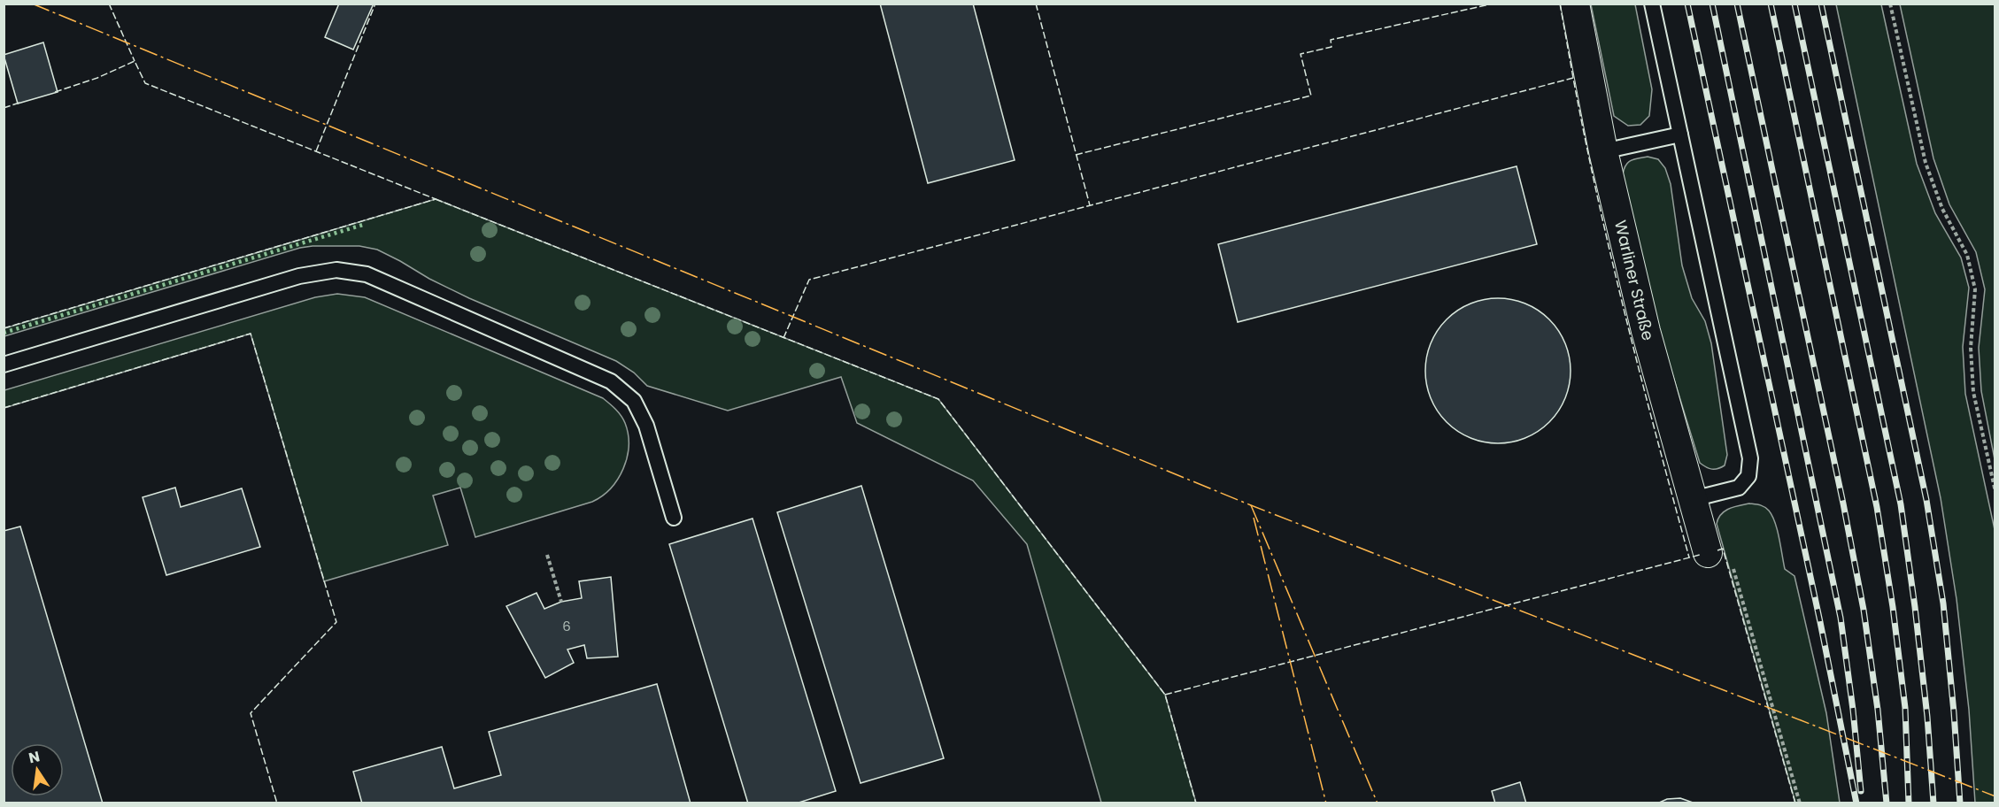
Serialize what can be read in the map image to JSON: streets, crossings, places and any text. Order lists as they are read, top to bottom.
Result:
{
  "streets": {
    "street": ["Warliner Straße"]
  },
  "house_numbers": ["6"],
  "north": "top"
}
